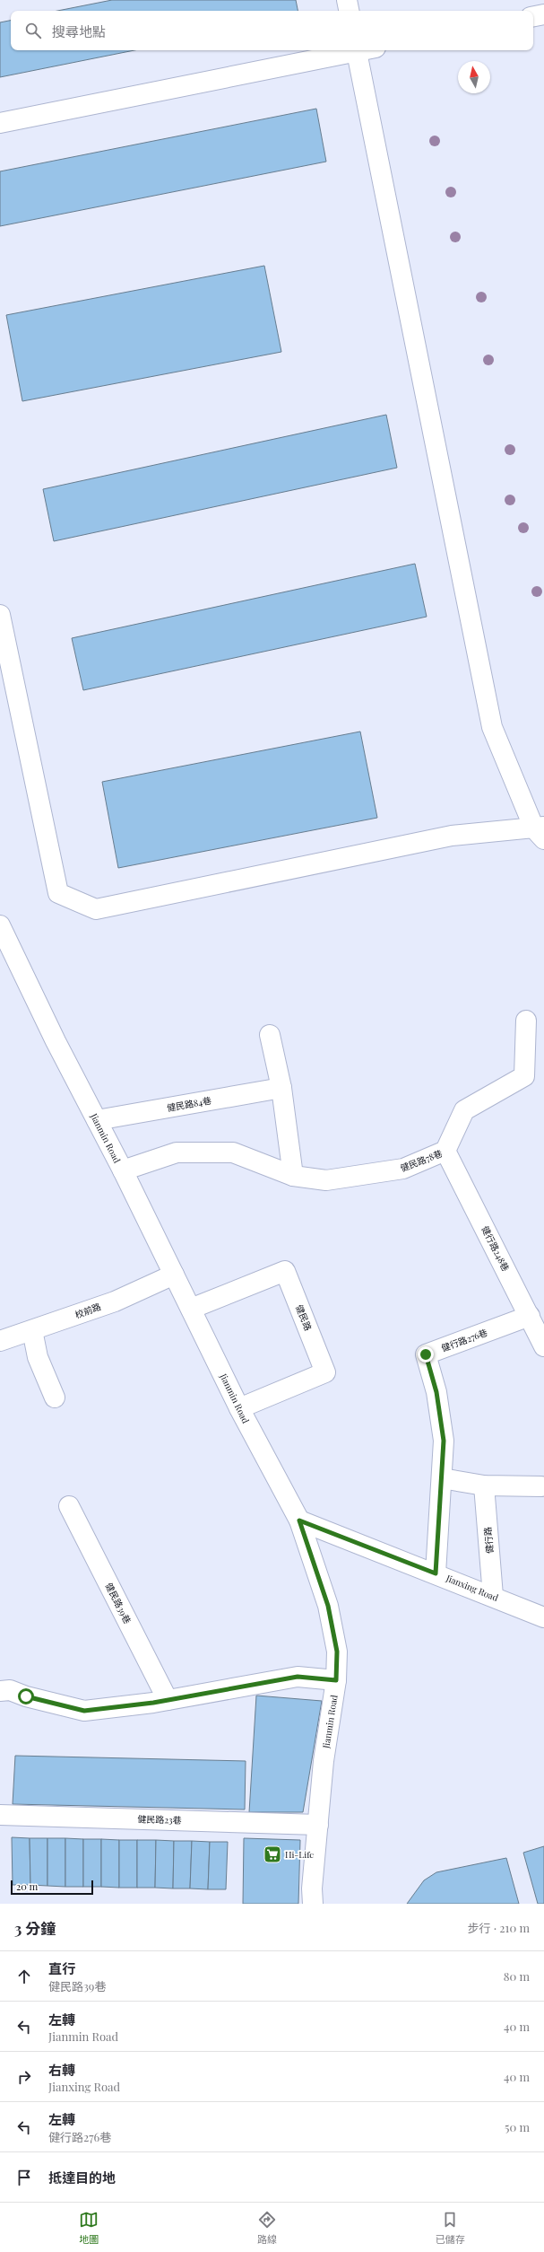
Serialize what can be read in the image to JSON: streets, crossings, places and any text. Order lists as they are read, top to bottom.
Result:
{
  "streets": {
    "street": [
      "健民路84巷",
      "Jianmin Road",
      "健民路78巷",
      "健行路248巷",
      "校前路",
      "健民路",
      "健行路276巷",
      "健行路",
      "Jianxing Road",
      "健民路39巷",
      "健民路23巷"
    ]
  },
  "crossings": [
    ["健民路84巷", "Jianmin Road"],
    ["Jianmin Road", "健民路78巷"],
    ["Jianmin Road", "校前路"],
    ["Jianmin Road", "健民路"],
    ["Jianmin Road", "Jianxing Road"],
    ["Jianmin Road", "健民路23巷"],
    ["健民路78巷", "健行路248巷"],
    ["健行路248巷", "健行路276巷"],
    ["健行路276巷", "Jianxing Road"],
    ["健行路", "Jianxing Road"]
  ],
  "places": {
    "supermarket": ["Hi-Life"]
  },
  "scale_bar": "20 m",
  "north": "top",
  "page": {
    "search": "搜尋地點",
    "scale": "20 m",
    "heading": ["3 分鐘", "步行 · 210 m"],
    "list": [
      ["直行", "健民路39巷", "80 m"],
      ["左轉", "Jianmin Road", "40 m"],
      ["右轉", "Jianxing Road", "40 m"],
      ["左轉", "健行路276巷", "50 m"],
      "抵達目的地"
    ],
    "nav": ["地圖", "路線", "已儲存"]
  }
}
